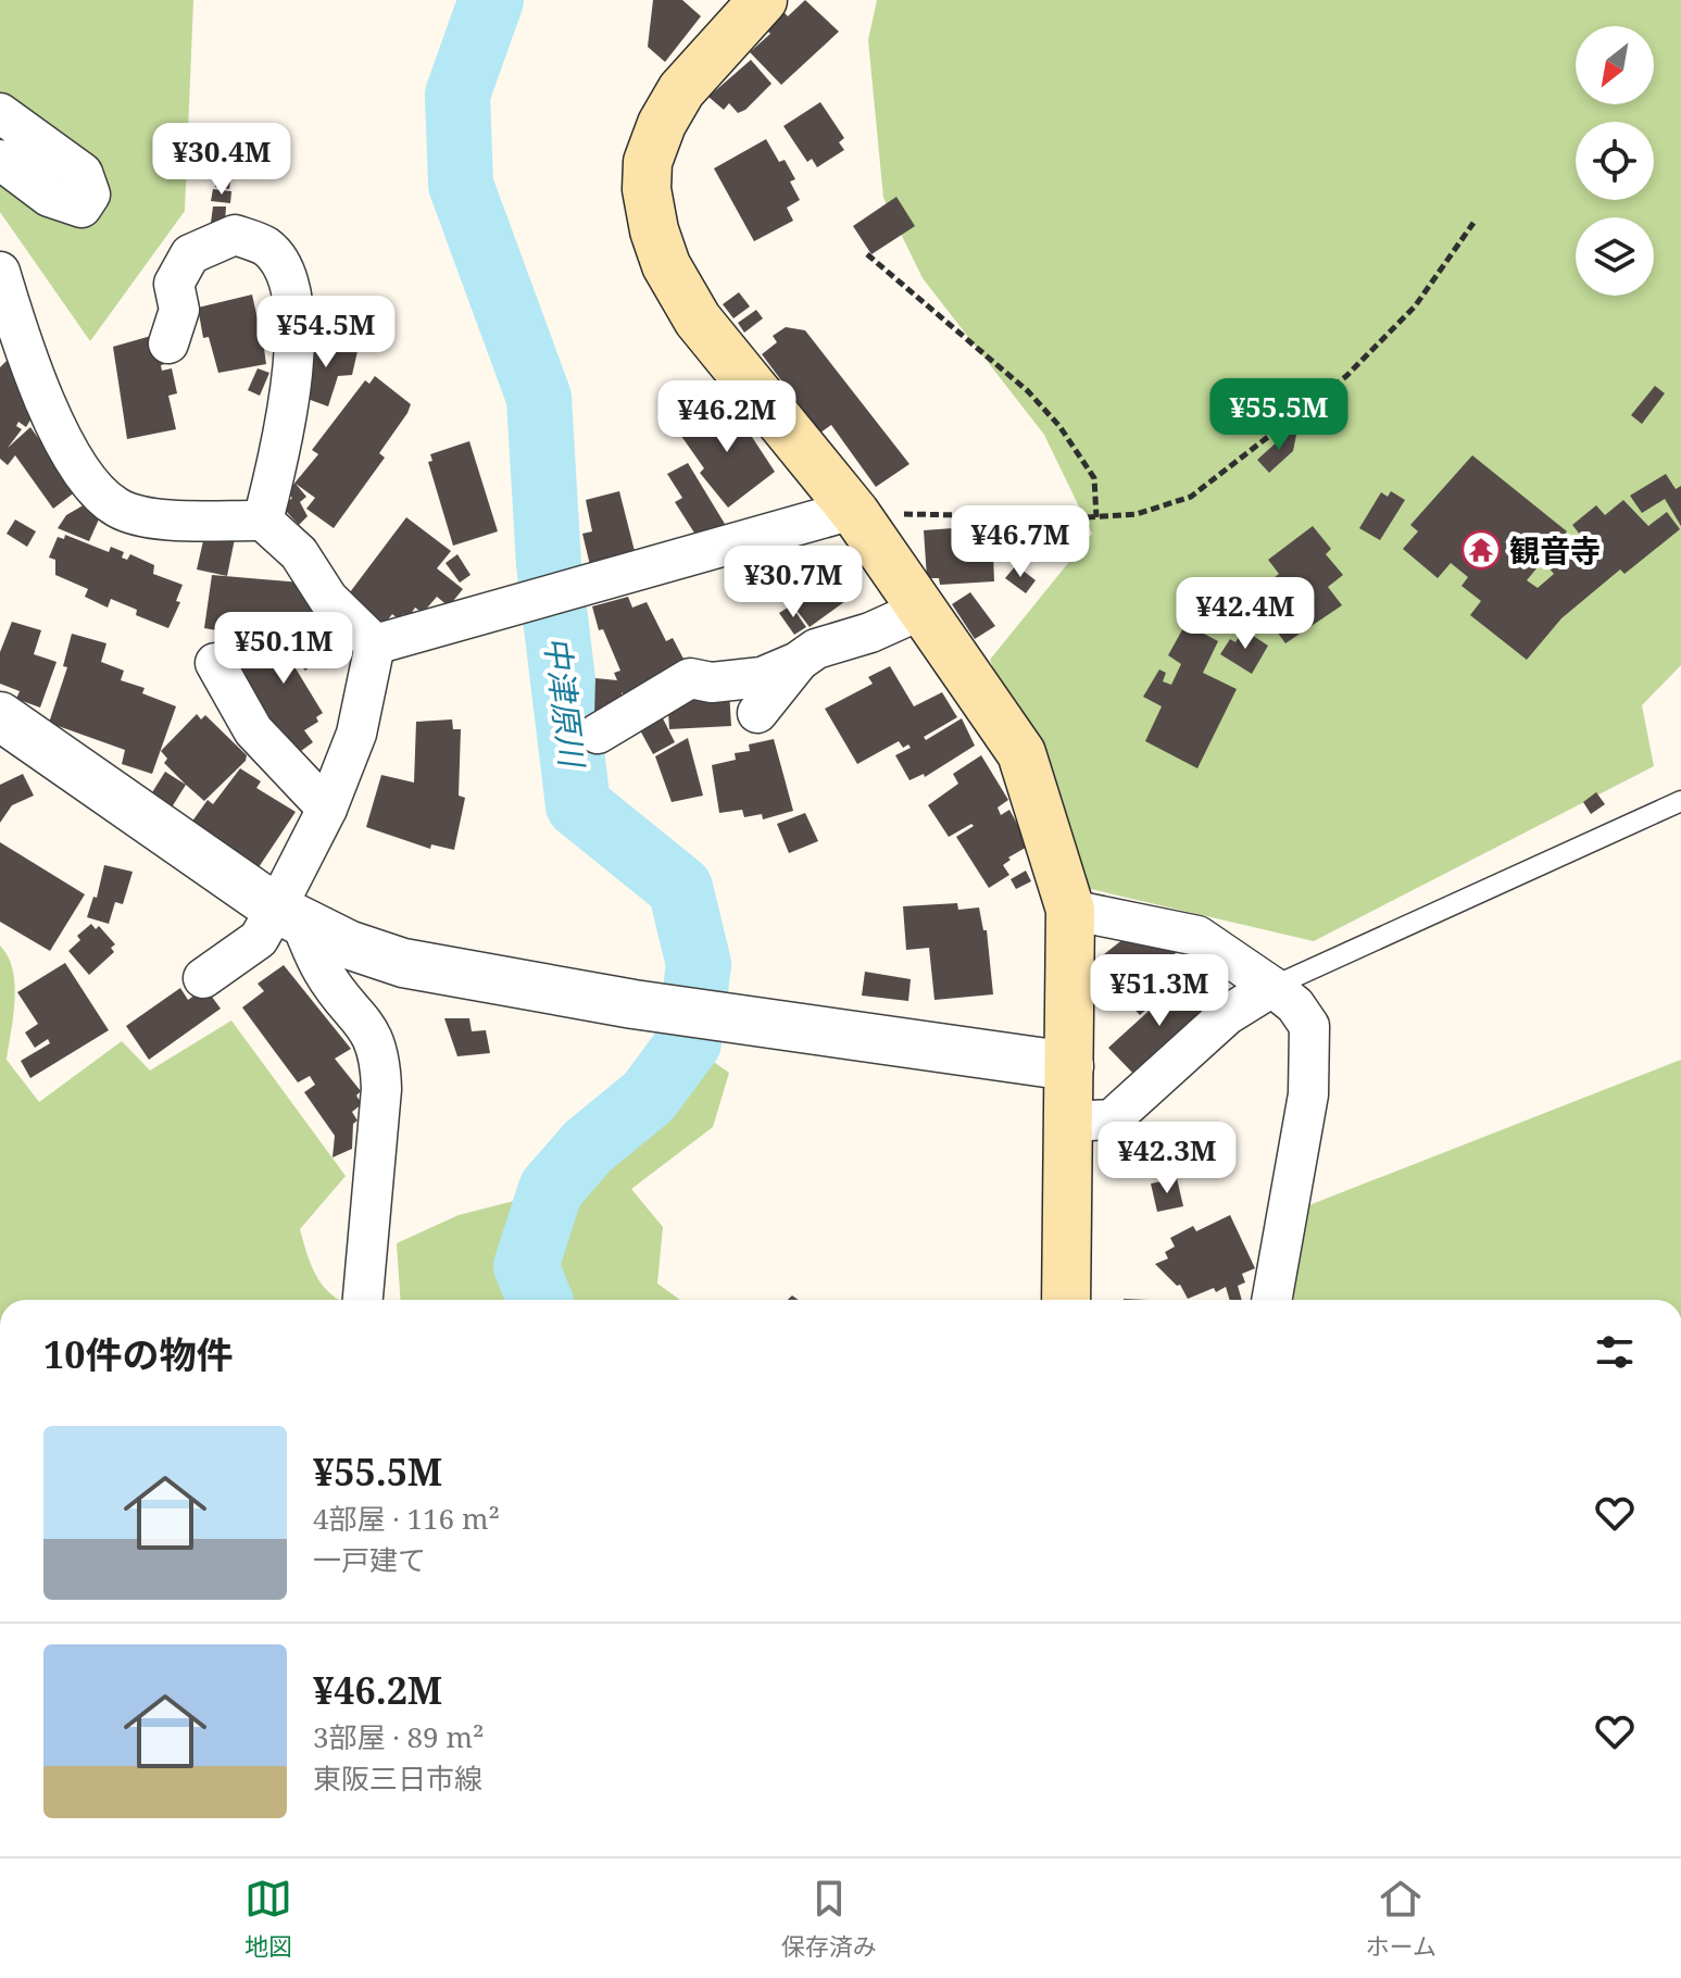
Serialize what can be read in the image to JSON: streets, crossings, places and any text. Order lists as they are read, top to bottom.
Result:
{
  "water": ["中津原川"],
  "places": {
    "temple": ["観音寺"]
  },
  "north": "bottom left",
  "page": {
    "price": [
      "¥30.4M",
      "¥54.5M",
      "¥55.5M",
      "¥46.2M",
      "¥46.7M",
      "¥30.7M",
      "¥42.4M",
      "¥50.1M",
      "¥51.3M",
      "¥42.3M"
    ],
    "heading": "10件の物件",
    "list": [
      {
        "name": "¥55.5M",
        "note": "4部屋 · 116 m² · 一戸建て"
      },
      {
        "name": "¥46.2M",
        "note": "3部屋 · 89 m² · 東阪三日市線"
      }
    ],
    "tabs": ["地図", "保存済み", "ホーム"]
  }
}
